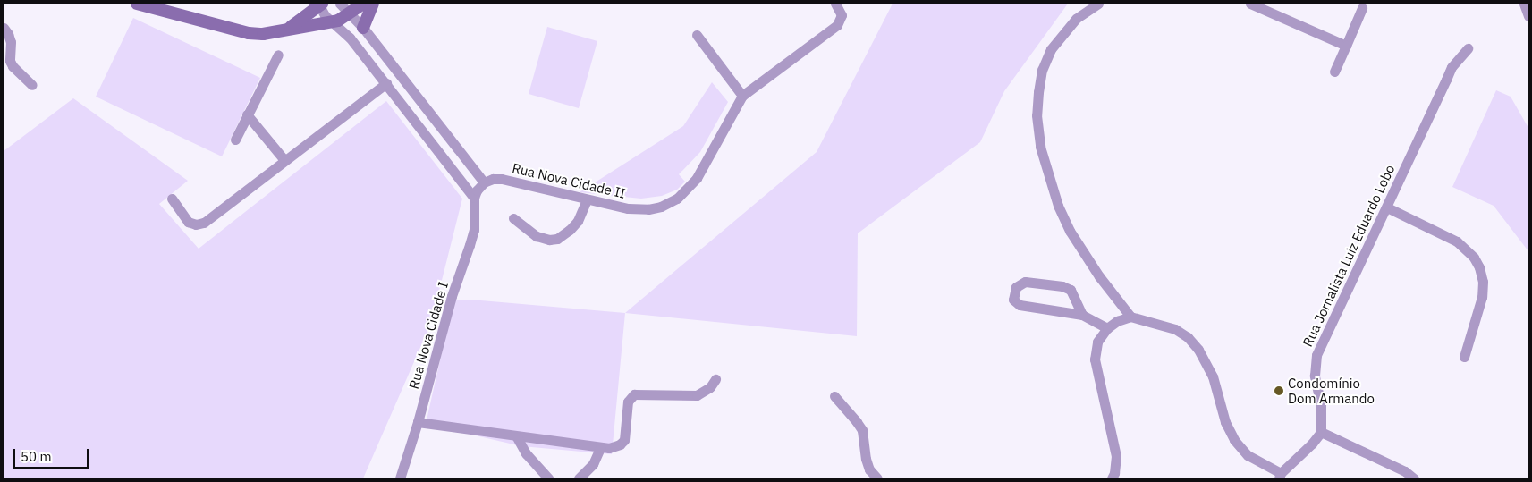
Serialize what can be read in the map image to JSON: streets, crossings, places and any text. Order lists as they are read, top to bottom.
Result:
{
  "streets": {
    "street": ["Rua Nova Cidade II", "Rua Jornalista Luiz Eduardo Lobo", "Rua Nova Cidade I"]
  },
  "places": ["Condomínio Dom Armando"],
  "scale_bar": "50 m"
}
